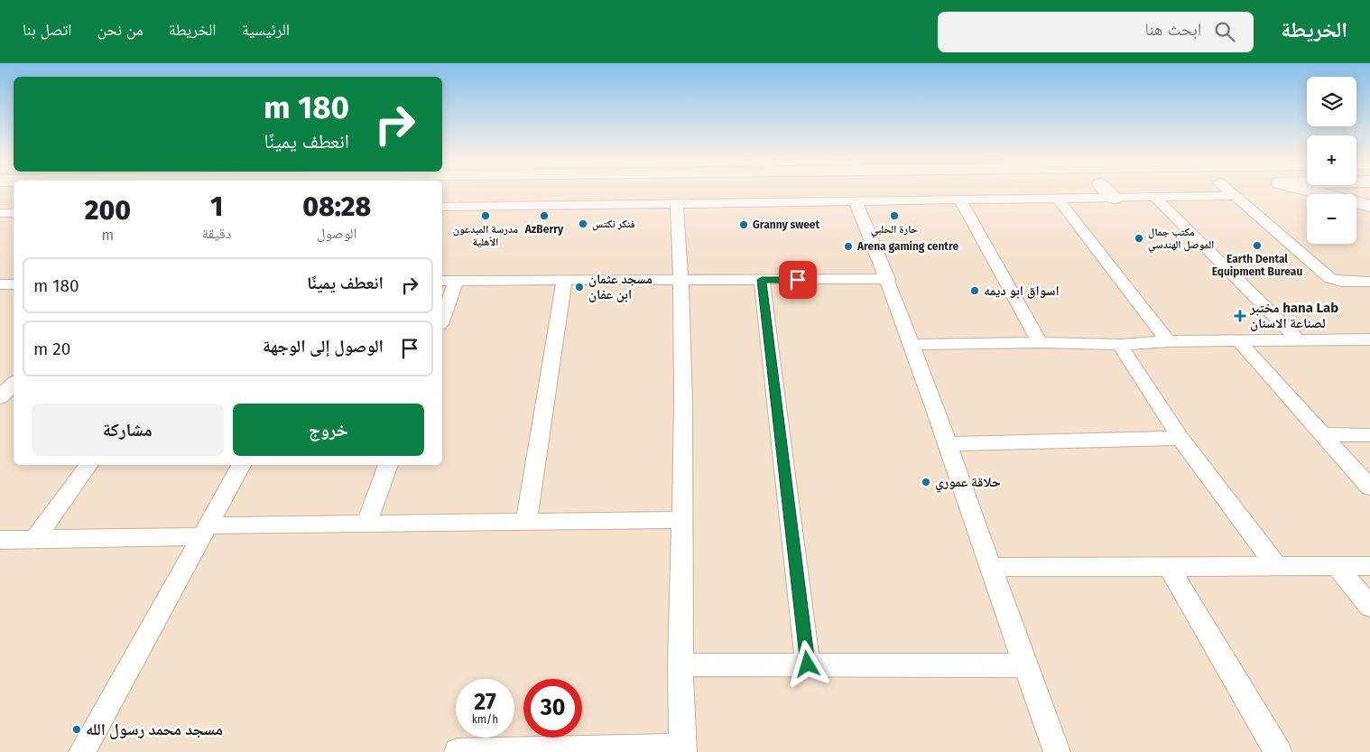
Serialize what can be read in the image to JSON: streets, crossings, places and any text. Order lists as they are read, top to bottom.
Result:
{
  "places": {
    "other": [
      "مدرسة المبدعون الأهلية",
      "AzBerry",
      "حارة الحلبي",
      "فنكر نكتس",
      "Granny sweet",
      "مكتب جمال الموصل الهندسي",
      "Earth Dental Equipment Bureau",
      "Arena gaming centre",
      "مسجد عثمان ابن عفان",
      "اسواق ابو ديمه",
      "حلاقة عموري",
      "مسجد محمد رسول الله"
    ],
    "health": ["مختبر hana Lab لصناعة الاسنان"]
  },
  "page": {
    "header": "الخريطة",
    "search": "ابحث هنا",
    "nav": [
      "الرئيسية",
      "الخريطة",
      "من نحن",
      "اتصل بنا"
    ],
    "map_buttons": ["+", "−"],
    "turn": ["180 m", "انعطف يمينًا"],
    "eta": [
      "08:28",
      "الوصول",
      "1",
      "دقيقة",
      "200",
      "m"
    ],
    "list": [
      {
        "name": "انعطف يمينًا",
        "value": "180 m"
      },
      {
        "name": "الوصول إلى الوجهة",
        "value": "20 m"
      }
    ],
    "buttons": ["خروج", "مشاركة"],
    "speed": "27 km/h",
    "limit": "30"
  }
}
